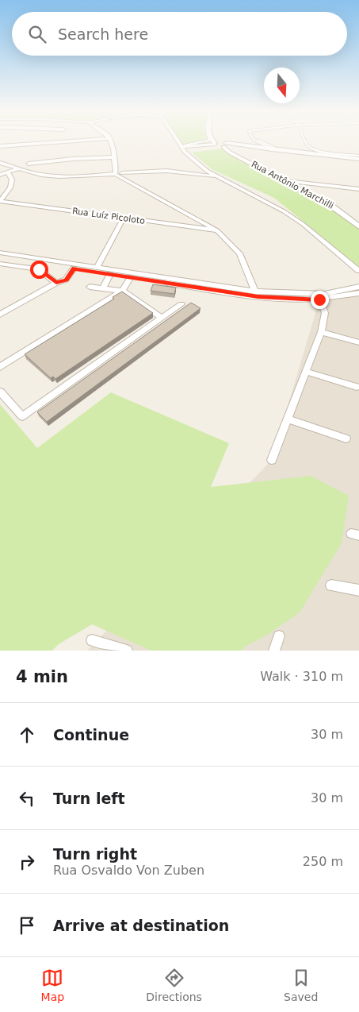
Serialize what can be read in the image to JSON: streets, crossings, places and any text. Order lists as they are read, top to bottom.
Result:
{
  "streets": {
    "street": ["Rua Antônio Marchilli", "Rua Luíz Picoloto"]
  },
  "north": "bottom",
  "page": {
    "search": "Search here",
    "heading": ["4 min", "Walk · 310 m"],
    "list": [
      ["Continue", "30 m"],
      ["Turn left", "30 m"],
      ["Turn right", "Rua Osvaldo Von Zuben", "250 m"],
      "Arrive at destination"
    ],
    "nav": ["Map", "Directions", "Saved"]
  }
}
